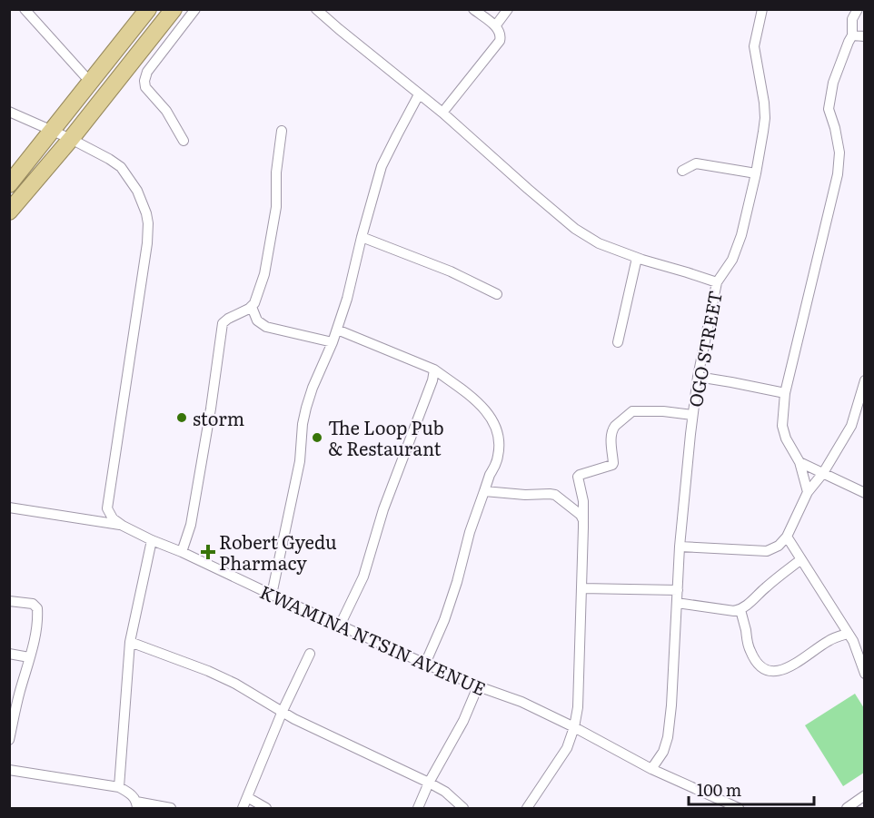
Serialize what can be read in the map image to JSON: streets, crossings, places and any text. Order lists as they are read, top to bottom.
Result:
{
  "streets": {
    "street": ["OGO STREET", "KWAMINA NTSIN AVENUE"]
  },
  "crossings": [
    ["OGO STREET", "KWAMINA NTSIN AVENUE"]
  ],
  "places": {
    "other": ["storm", "The Loop Pub & Restaurant"],
    "health": ["Robert Gyedu Pharmacy"]
  },
  "scale_bar": "100 m"
}
